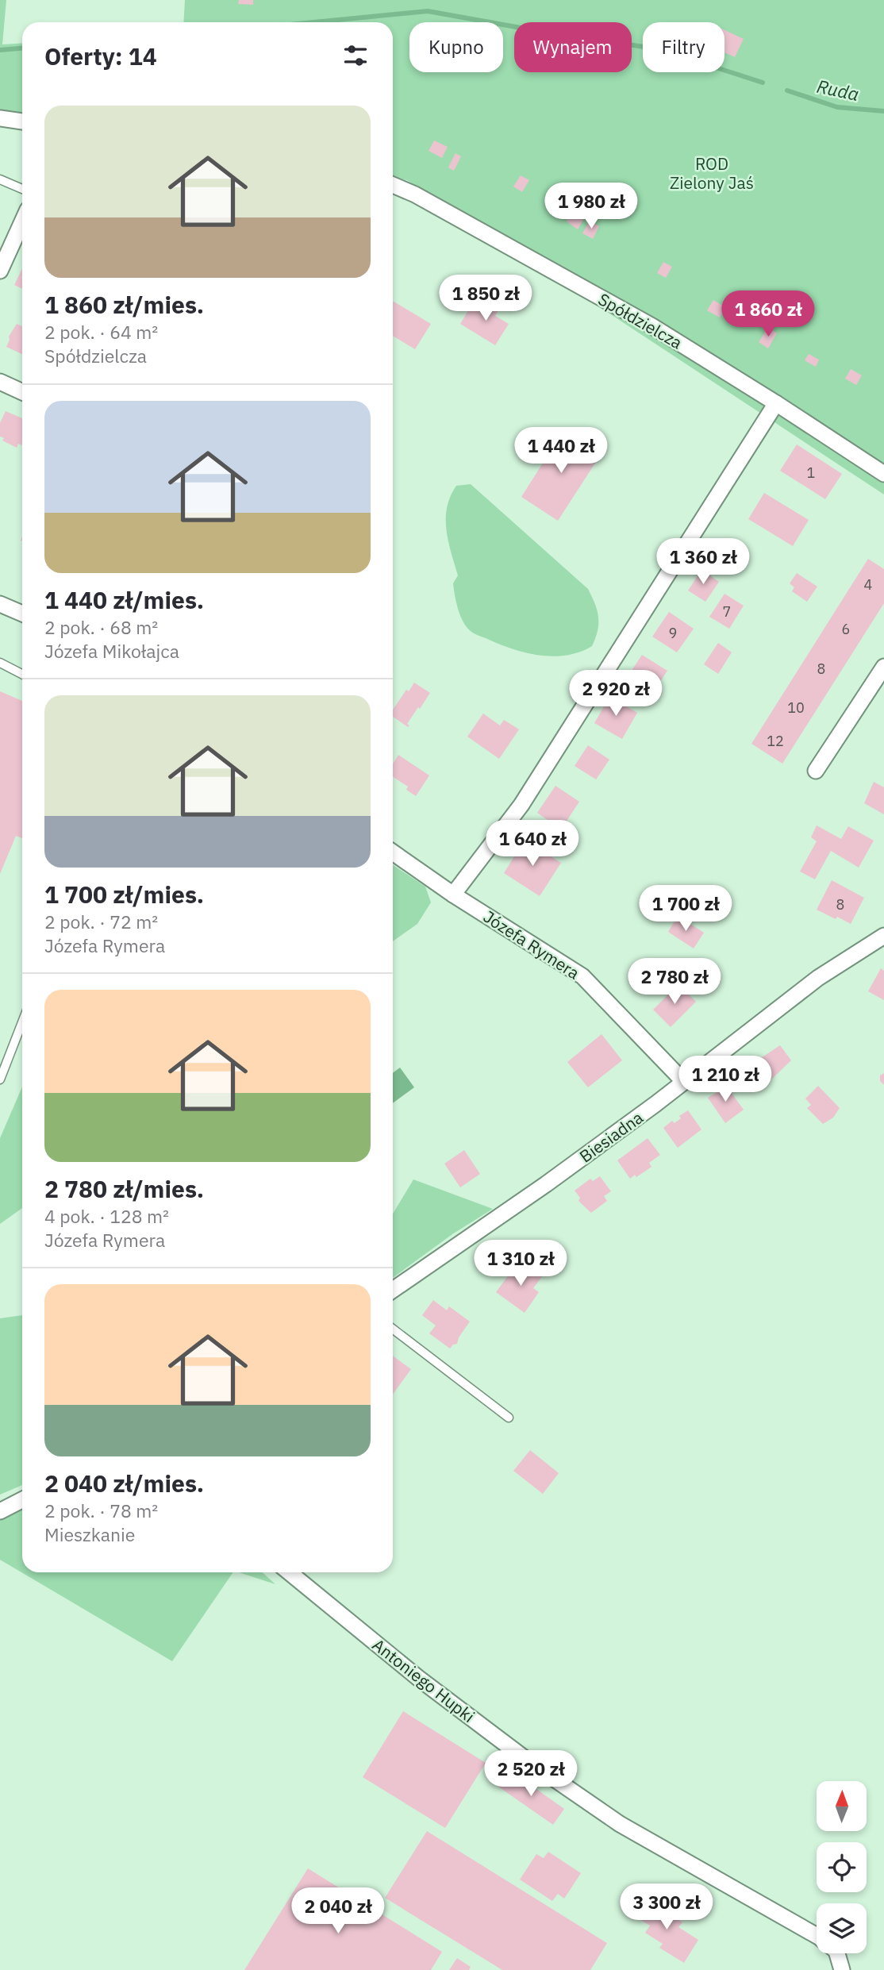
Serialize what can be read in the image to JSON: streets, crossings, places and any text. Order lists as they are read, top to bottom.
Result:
{
  "streets": {
    "street": [
      "Spółdzielcza",
      "Józefa Rymera",
      "Biesiadna",
      "Antoniego Hupki"
    ]
  },
  "crossings": [
    ["Józefa Rymera", "Biesiadna"]
  ],
  "water": ["Ruda"],
  "parks": ["ROD Zielony Jaś"],
  "house_numbers": [
    "1",
    "4",
    "7",
    "6",
    "9",
    "8",
    "10",
    "12",
    "8"
  ],
  "north": "top",
  "page": {
    "chip": ["Kupno", "Wynajem", "Filtry"],
    "heading": "Oferty: 14",
    "list": [
      {
        "name": "1 860 zł/mies.",
        "note": "2 pok. · 64 m² · Spółdzielcza"
      },
      {
        "name": "1 440 zł/mies.",
        "note": "2 pok. · 68 m² · Józefa Mikołajca"
      },
      {
        "name": "1 700 zł/mies.",
        "note": "2 pok. · 72 m² · Józefa Rymera"
      },
      {
        "name": "2 780 zł/mies.",
        "note": "4 pok. · 128 m² · Józefa Rymera"
      },
      {
        "name": "2 040 zł/mies.",
        "note": "2 pok. · 78 m² · Mieszkanie"
      }
    ],
    "price": [
      "1 980 zł",
      "1 850 zł",
      "1 860 zł",
      "1 440 zł",
      "1 360 zł",
      "2 920 zł",
      "1 640 zł",
      "1 700 zł",
      "2 780 zł",
      "1 210 zł",
      "1 310 zł",
      "2 520 zł",
      "3 300 zł",
      "2 040 zł"
    ]
  }
}
